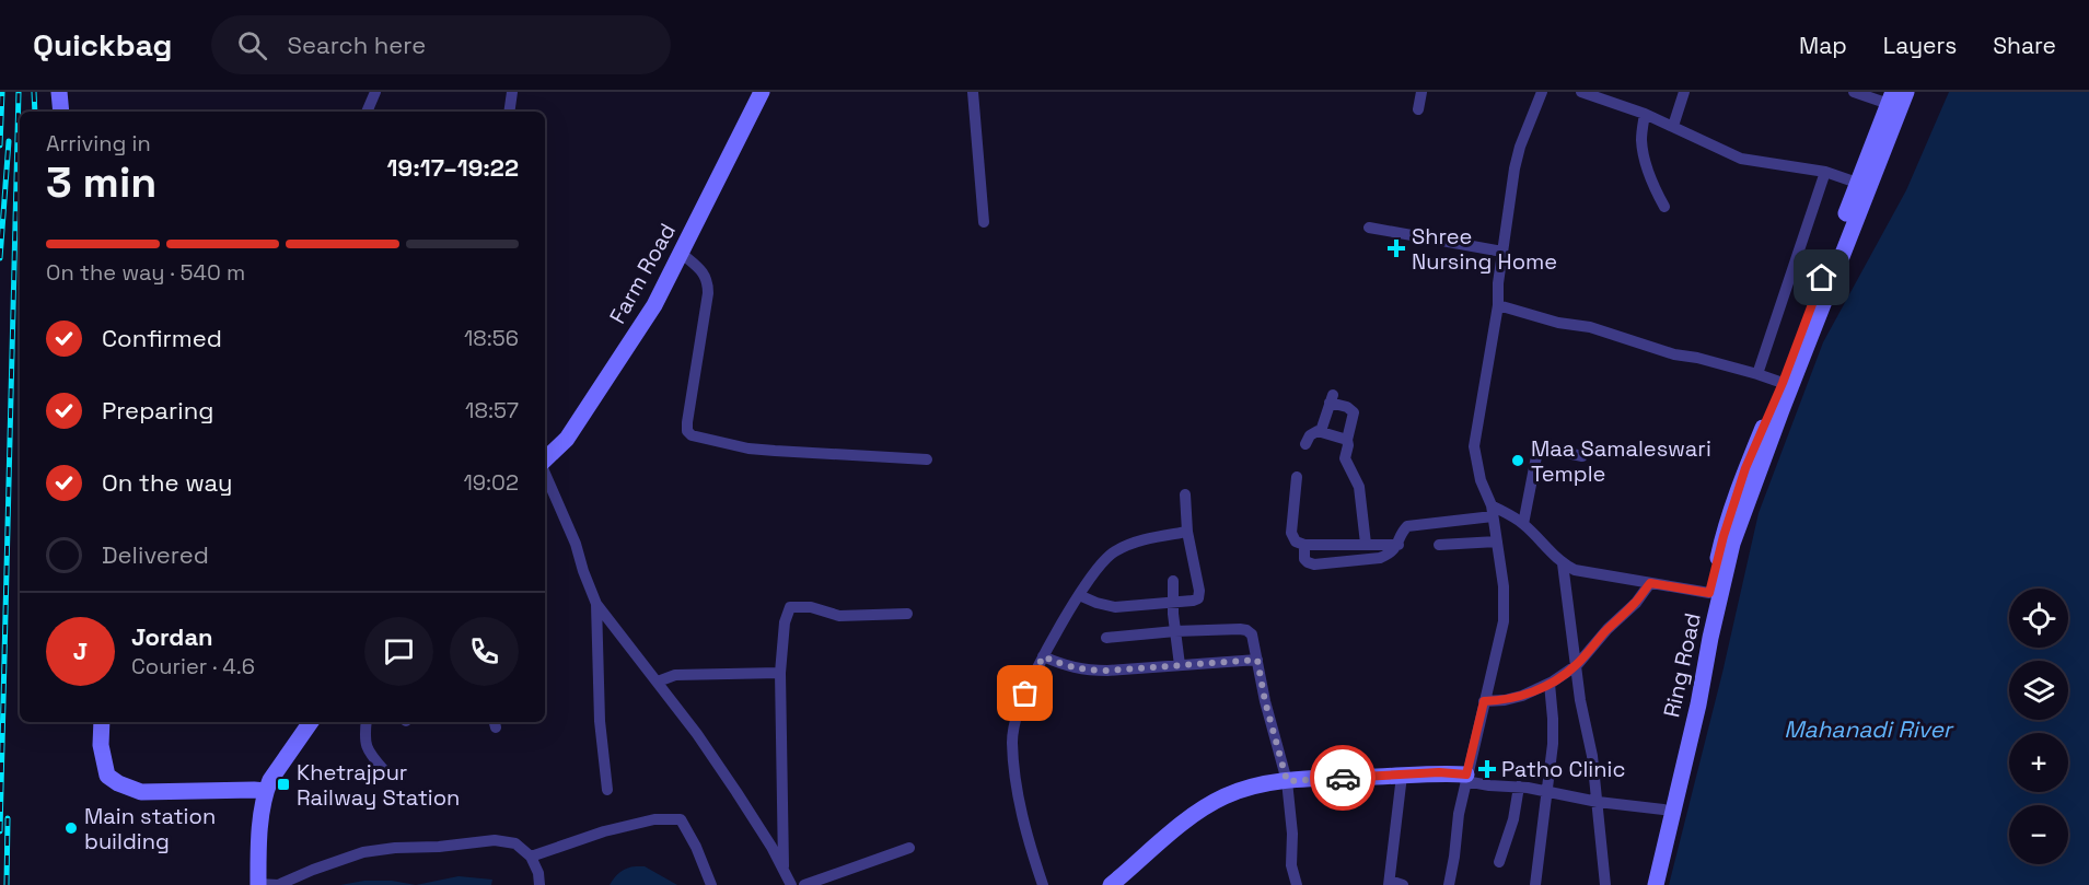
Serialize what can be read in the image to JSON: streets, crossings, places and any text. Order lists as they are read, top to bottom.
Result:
{
  "streets": {
    "street": ["Farm Road", "Ring Road"]
  },
  "water": ["Mahanadi River"],
  "places": {
    "health": ["Shree Nursing Home", "Patho Clinic"],
    "other": ["Maa Samaleswari Temple", "Main station building"],
    "transit": ["Khetrajpur Railway Station"]
  },
  "page": {
    "header": "Quickbag",
    "search": "Search here",
    "nav": ["Map", "Layers", "Share"],
    "heading": ["3 min", "Arriving in", "19:17–19:22"],
    "panel": ["Jordan", "Courier · 4.6"],
    "bar": "On the way · 540 m",
    "list": [
      ["Confirmed", "18:56"],
      ["Preparing", "18:57"],
      ["On the way", "19:02"],
      "Delivered"
    ],
    "map_buttons": ["+", "−"],
    "round": "J"
  }
}
